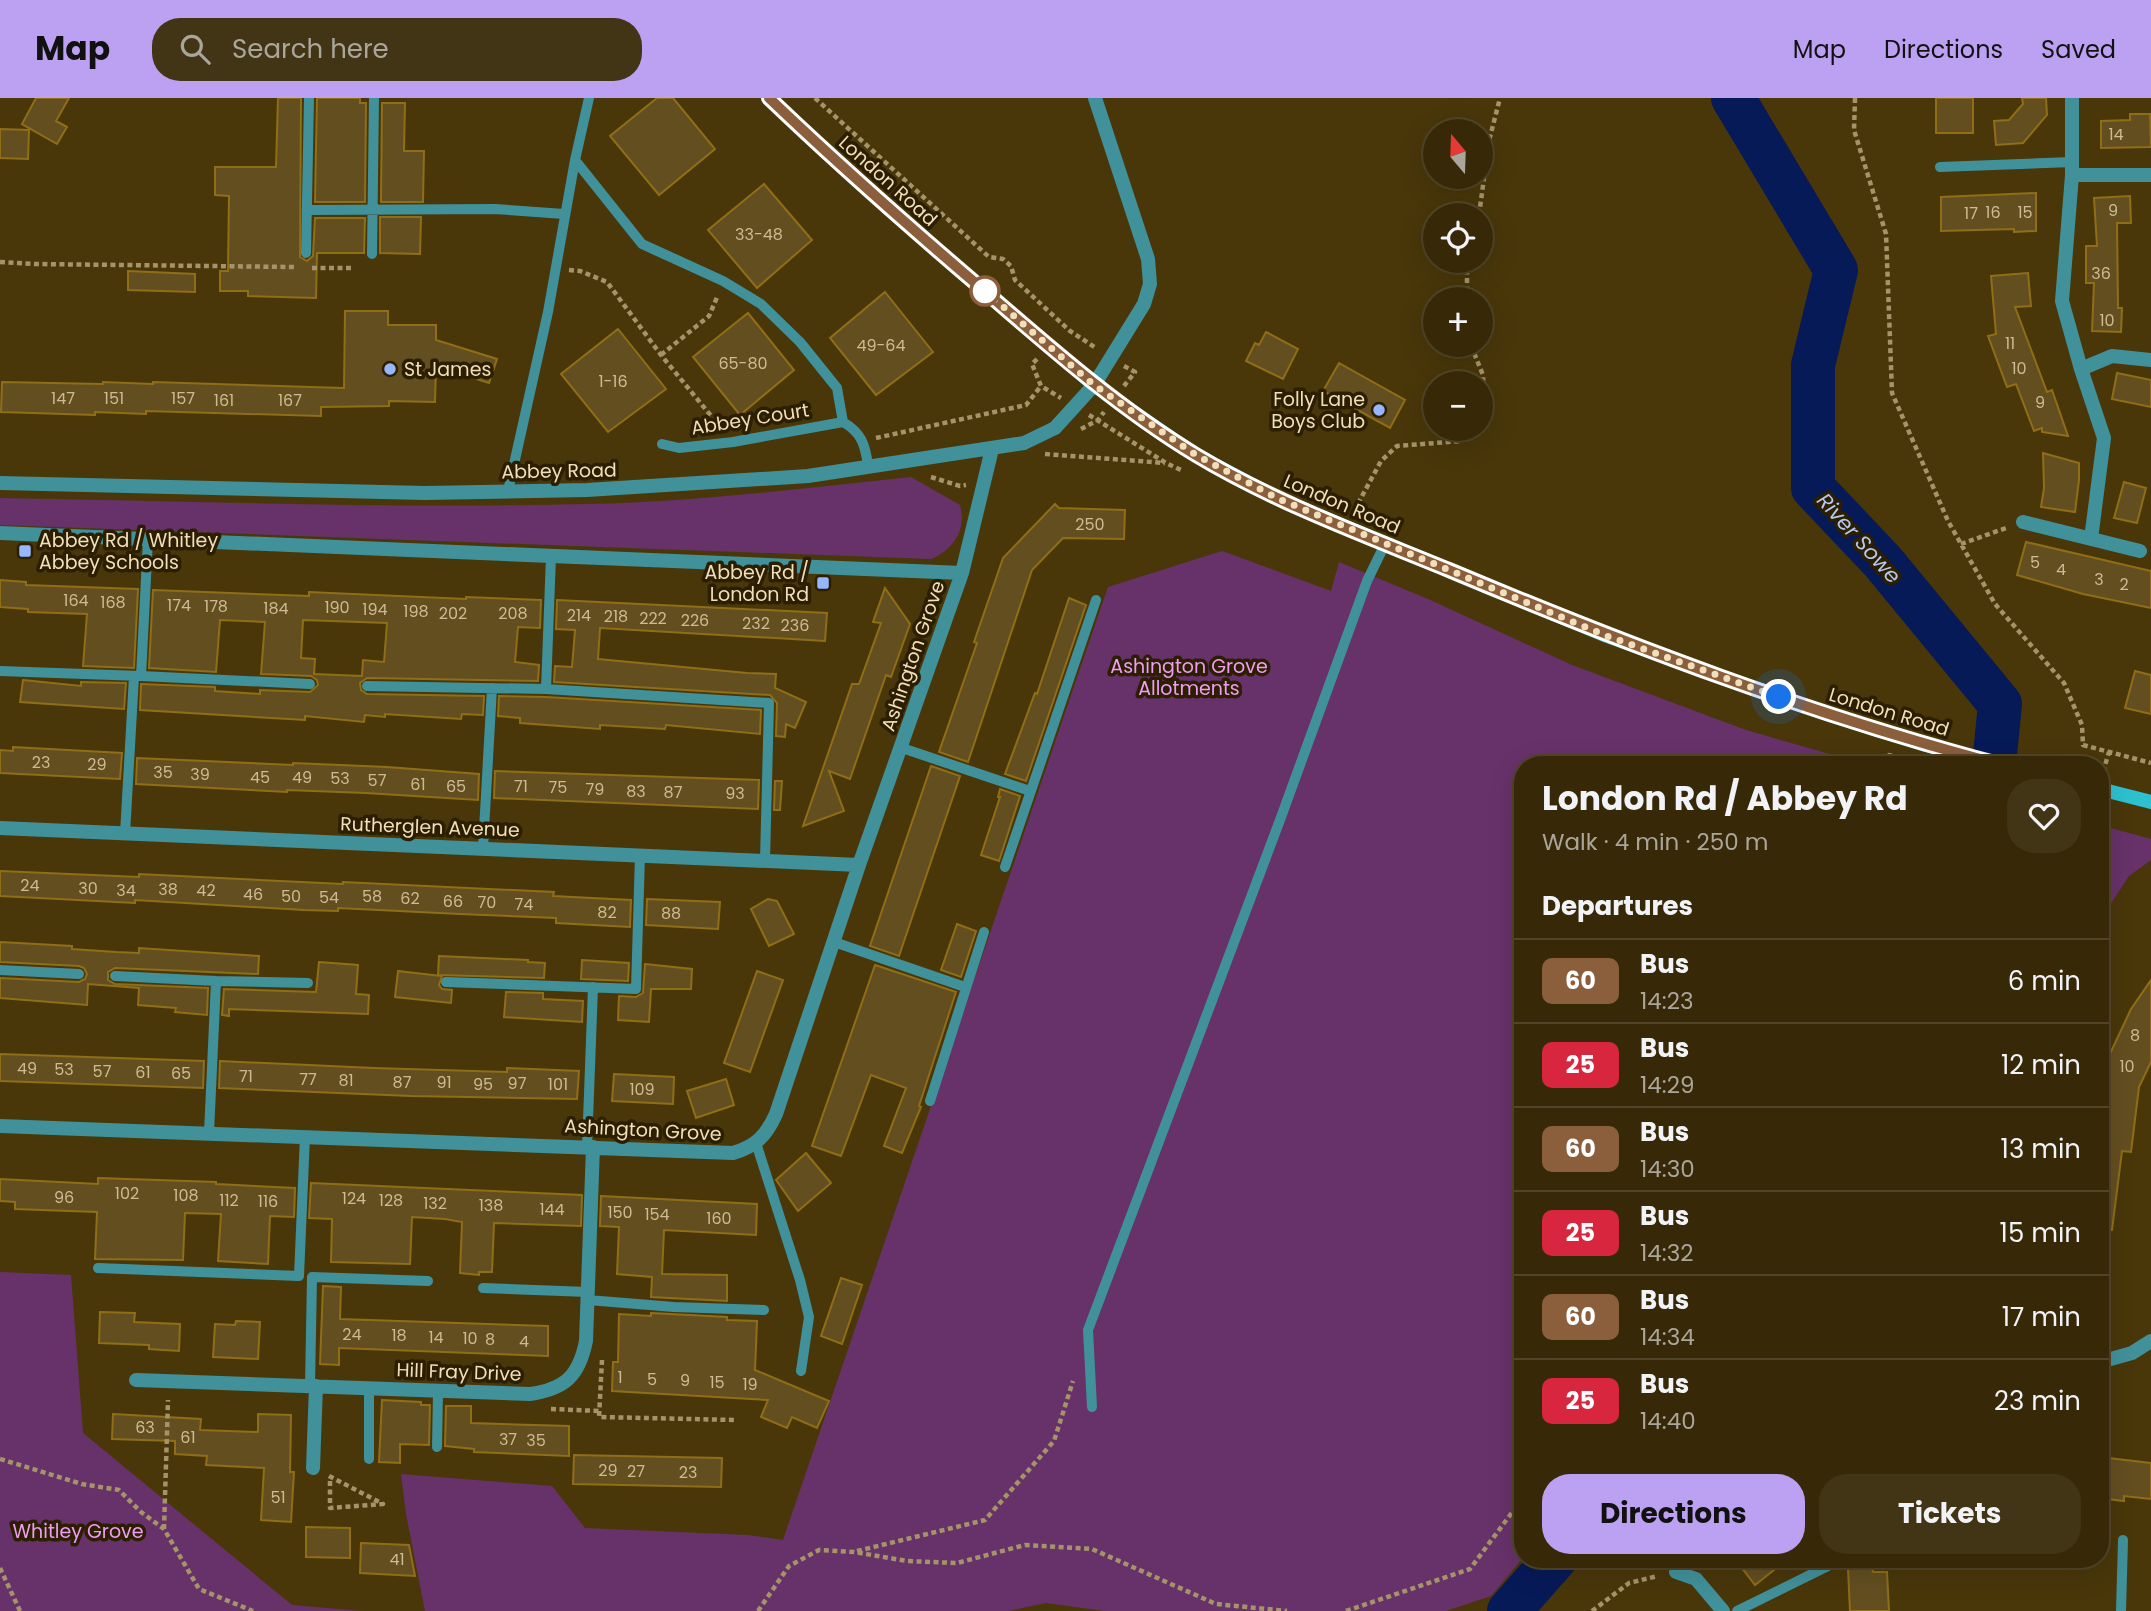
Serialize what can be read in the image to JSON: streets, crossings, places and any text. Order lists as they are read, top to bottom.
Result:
{
  "streets": {
    "main road": ["London Road"],
    "street": [
      "Abbey Road",
      "Ashington Grove",
      "Rutherglen Avenue",
      "Hill Fray Drive"
    ],
    "lane": ["Abbey Court"]
  },
  "crossings": [
    ["London Road", "Abbey Road"],
    ["Abbey Road", "Ashington Grove"],
    ["Ashington Grove", "Rutherglen Avenue"],
    ["Ashington Grove", "Hill Fray Drive"]
  ],
  "water": ["River Sowe"],
  "parks": ["Ashington Grove Allotments", "Whitley Grove"],
  "places": {
    "other": ["St James", "Folly Lane Boys Club"],
    "transit": ["Abbey Rd / Whitley Abbey Schools", "Abbey Rd / London Rd"]
  },
  "lines": ["bus line 60"],
  "house_numbers": [
    "14",
    "9",
    "16",
    "15",
    "17",
    "33-48",
    "36",
    "10",
    "11",
    "49-64",
    "65-80",
    "10",
    "1-16",
    "147",
    "151",
    "157",
    "161",
    "167",
    "9",
    "250",
    "5",
    "4",
    "3",
    "2",
    "164",
    "168",
    "174",
    "178",
    "190",
    "184",
    "194",
    "198",
    "202",
    "208",
    "214",
    "218",
    "222",
    "226",
    "232",
    "236",
    "23",
    "29",
    "35",
    "39",
    "45",
    "49",
    "53",
    "57",
    "61",
    "65",
    "71",
    "75",
    "79",
    "83",
    "87",
    "93",
    "24",
    "30",
    "38",
    "34",
    "42",
    "46",
    "50",
    "58",
    "54",
    "62",
    "66",
    "70",
    "74",
    "82",
    "88",
    "8",
    "10",
    "49",
    "53",
    "57",
    "61",
    "65",
    "71",
    "77",
    "81",
    "87",
    "91",
    "97",
    "95",
    "101",
    "109",
    "102",
    "108",
    "96",
    "124",
    "112",
    "128",
    "116",
    "132",
    "138",
    "144",
    "150",
    "154",
    "160",
    "24",
    "18",
    "14",
    "10",
    "8",
    "4",
    "1",
    "5",
    "9",
    "15",
    "19",
    "63",
    "61",
    "37",
    "35",
    "29",
    "27",
    "23",
    "51",
    "41"
  ],
  "north": "top",
  "page": {
    "header": "Map",
    "search": "Search here",
    "nav": ["Map", "Directions", "Saved"],
    "map_buttons": ["+", "−"],
    "heading": [
      ["London Rd / Abbey Rd", "Walk · 4 min · 250 m"],
      "Departures"
    ],
    "list": [
      {
        "mark": "60",
        "name": "Bus",
        "note": "14:23",
        "value": "6 min"
      },
      {
        "mark": "25",
        "name": "Bus",
        "note": "14:29",
        "value": "12 min"
      },
      {
        "mark": "60",
        "name": "Bus",
        "note": "14:30",
        "value": "13 min"
      },
      {
        "mark": "25",
        "name": "Bus",
        "note": "14:32",
        "value": "15 min"
      },
      {
        "mark": "60",
        "name": "Bus",
        "note": "14:34",
        "value": "17 min"
      },
      {
        "mark": "25",
        "name": "Bus",
        "note": "14:40",
        "value": "23 min"
      }
    ],
    "buttons": ["Directions", "Tickets"]
  }
}
